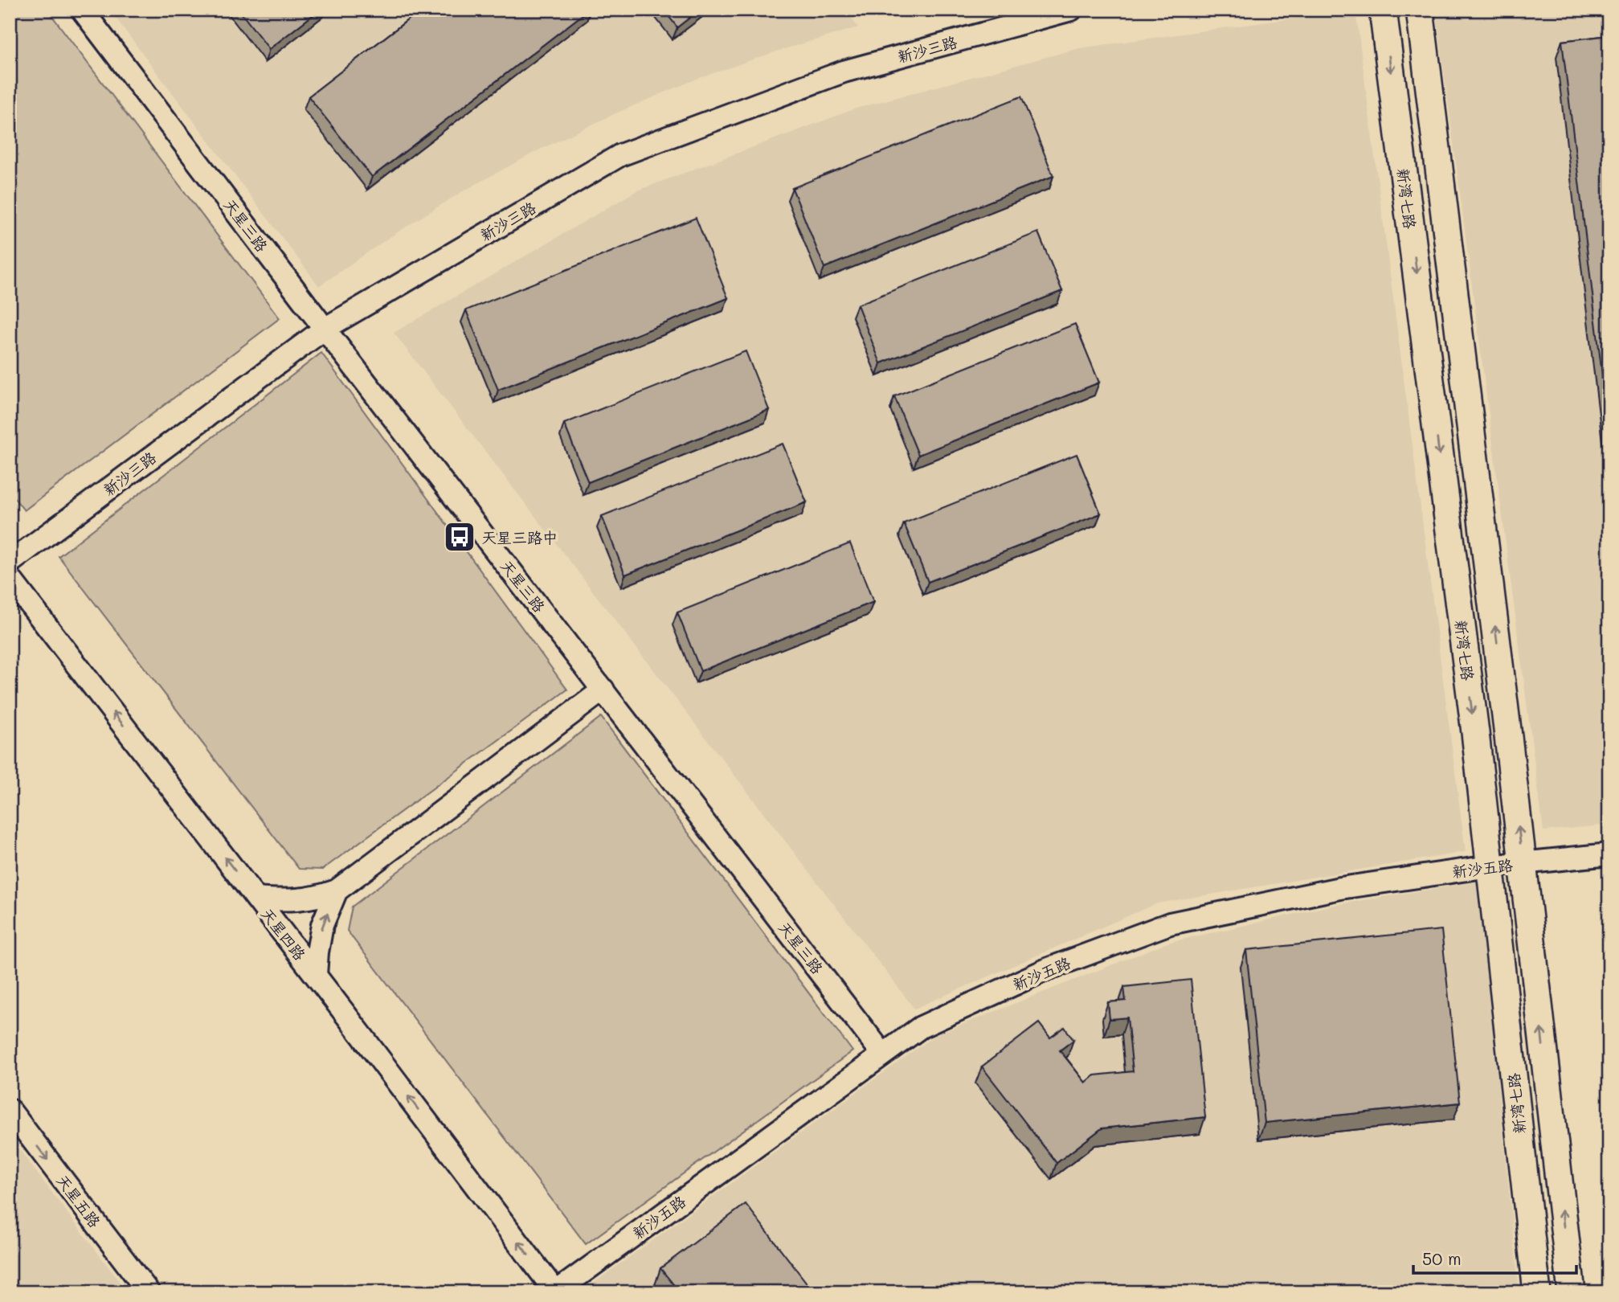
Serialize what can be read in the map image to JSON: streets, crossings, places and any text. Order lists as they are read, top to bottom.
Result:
{
  "streets": {
    "street": [
      "新沙三路",
      "新湾七路",
      "天星三路",
      "新沙五路",
      "天星四路",
      "天星五路"
    ]
  },
  "crossings": [
    ["新沙三路", "天星三路"],
    ["新湾七路", "新沙五路"],
    ["天星三路", "新沙五路"],
    ["新沙五路", "天星四路"]
  ],
  "one_way": ["天星四路", "天星五路"],
  "places": {
    "bus stop": ["天星三路中"]
  },
  "scale_bar": "50 m"
}
